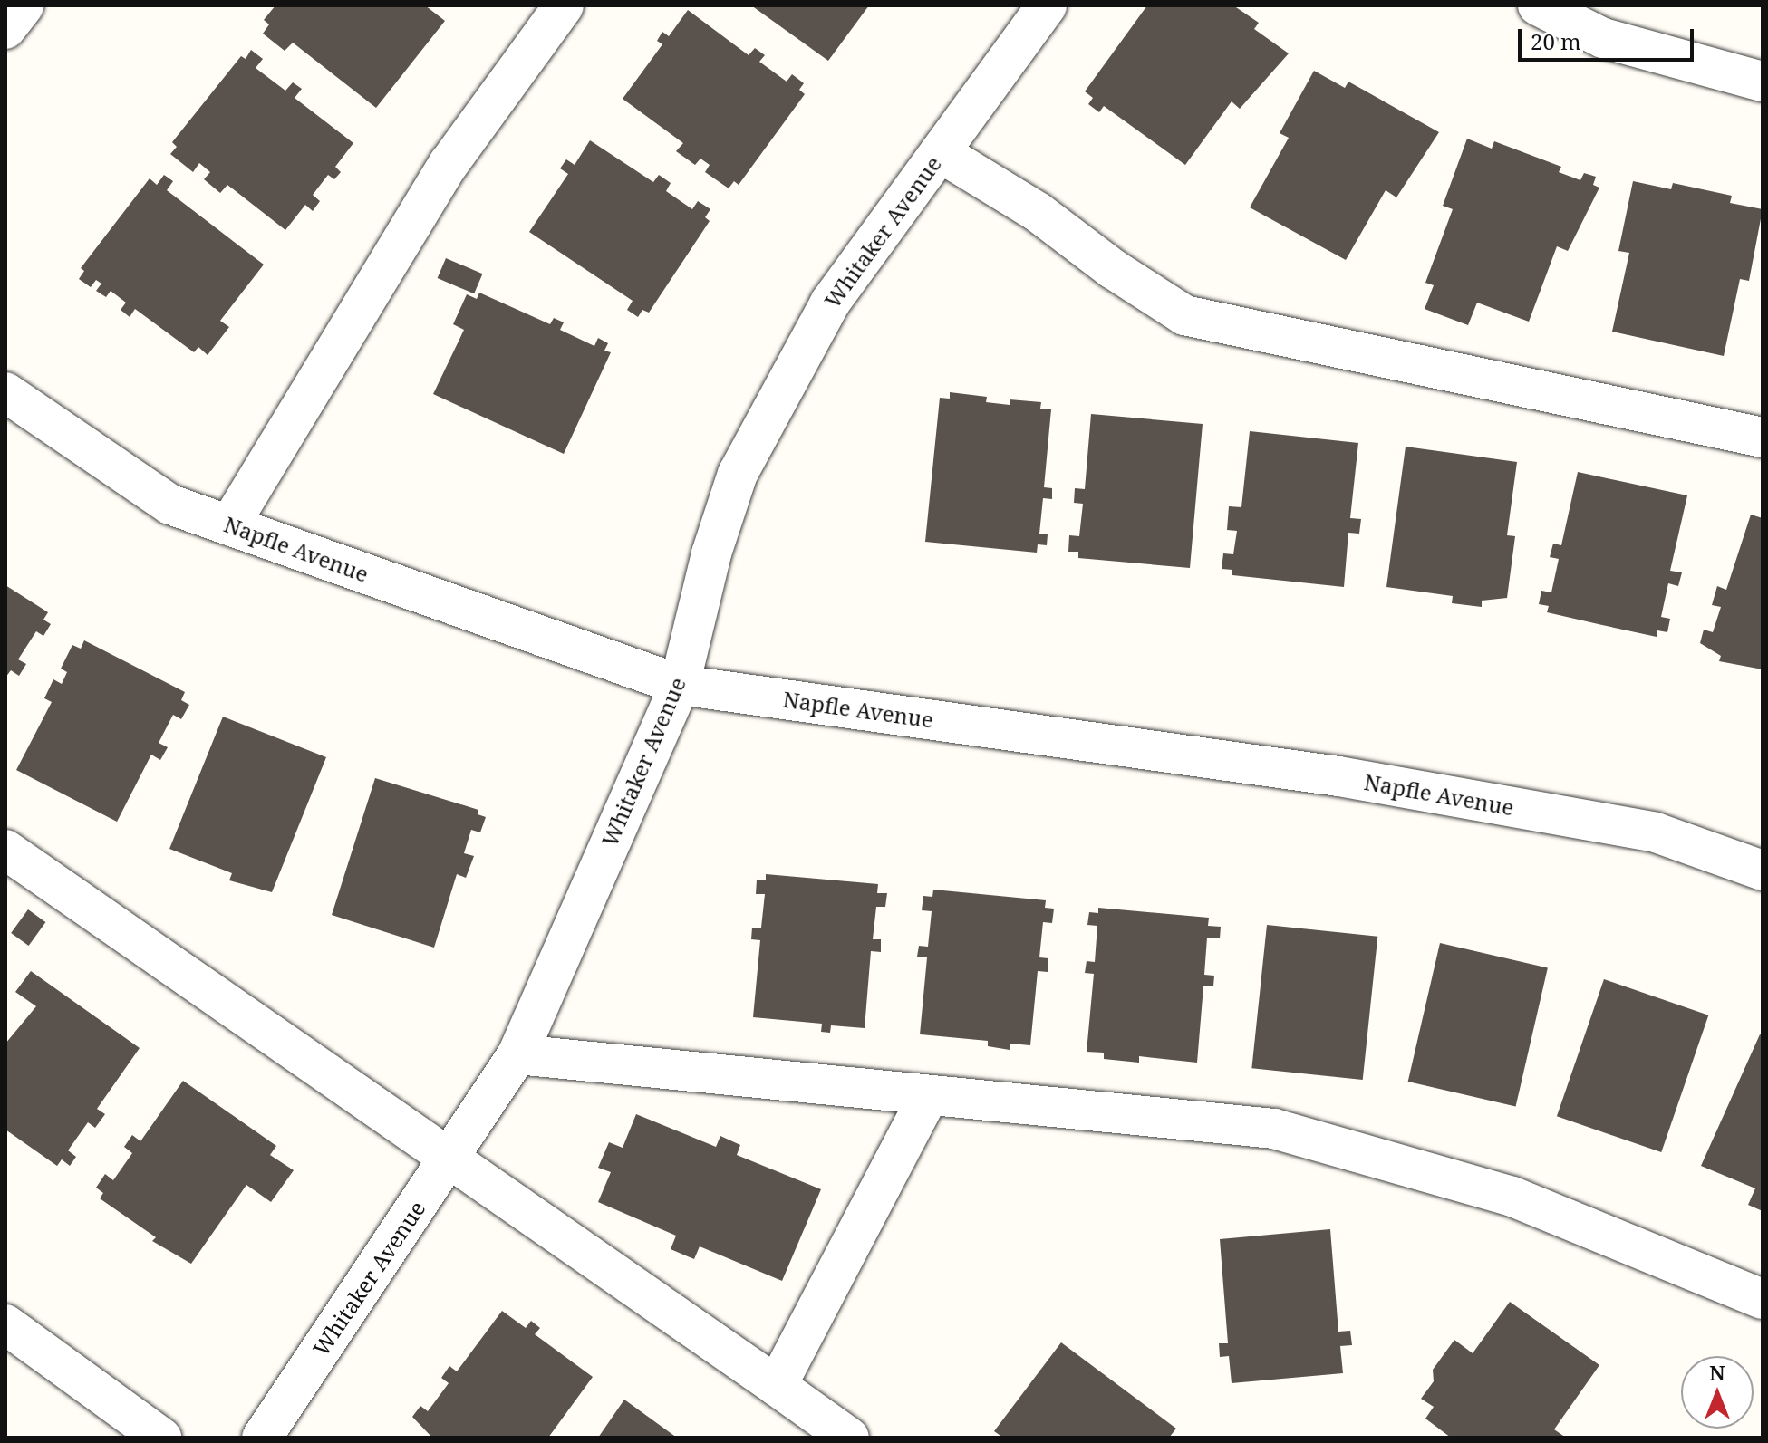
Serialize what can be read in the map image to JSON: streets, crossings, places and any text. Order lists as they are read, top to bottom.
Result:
{
  "streets": {
    "street": ["Whitaker Avenue", "Napfle Avenue"]
  },
  "crossings": [
    ["Whitaker Avenue", "Napfle Avenue"]
  ],
  "scale_bar": "20 m",
  "north": "top"
}
